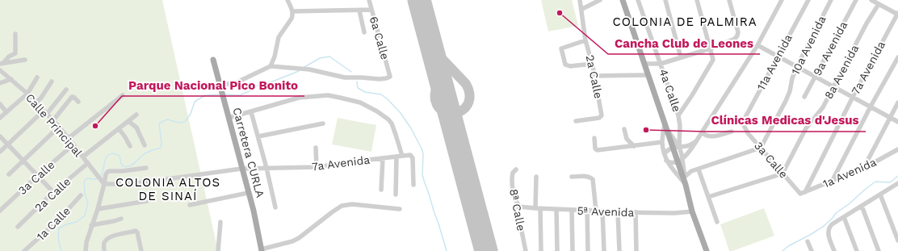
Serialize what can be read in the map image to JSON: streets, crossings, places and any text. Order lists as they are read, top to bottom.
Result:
{
  "streets": {
    "main road": ["Carretera CURLA"],
    "street": [
      "6a Calle",
      "10a Avenida",
      "9a Avenida",
      "11a Avenida",
      "7a Avenida",
      "8a Avenida",
      "2a Calle",
      "4a Calle",
      "Calle Principal",
      "3a Calle",
      "1a Avenida",
      "8ª Calle",
      "5ª Avenida",
      "1a Calle"
    ]
  },
  "crossings": [
    ["10a Avenida", "3a Calle"],
    ["11a Avenida", "3a Calle"],
    ["7a Avenida", "Calle Principal"],
    ["7a Avenida", "Carretera CURLA"],
    ["7a Avenida", "3a Calle"],
    ["7a Avenida", "1a Avenida"],
    ["8a Avenida", "3a Calle"],
    ["2a Calle", "Calle Principal"],
    ["Calle Principal", "3a Calle"],
    ["3a Calle", "1a Avenida"],
    ["8ª Calle", "5ª Avenida"]
  ],
  "districts": ["COLONIA DE PALMIRA", "COLONIA ALTOS DE SINAÍ"],
  "places": ["Cancha Club de Leones", "Parque Nacional Pico Bonito", "Clínicas Medicas d'Jesus"]
}
